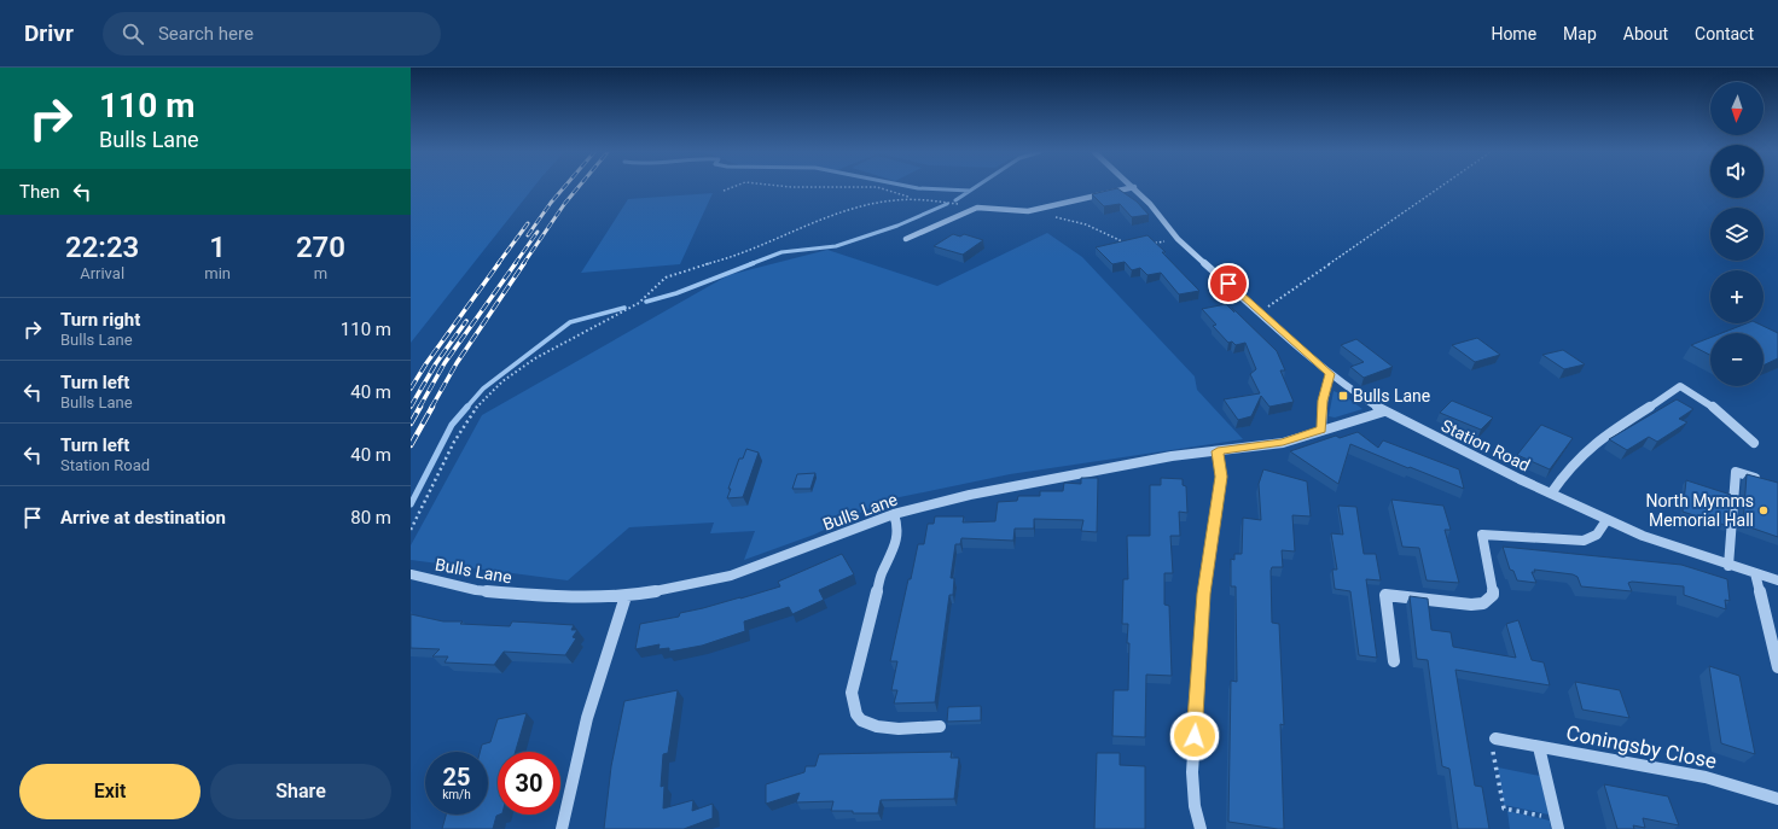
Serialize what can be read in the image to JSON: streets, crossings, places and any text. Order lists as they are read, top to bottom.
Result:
{
  "streets": {
    "street": ["Station Road", "Bulls Lane", "Coningsby Close"]
  },
  "crossings": [
    ["Station Road", "Bulls Lane"]
  ],
  "places": {
    "transit": ["Bulls Lane"],
    "other": ["North Mymms Memorial Hall"]
  },
  "north": "bottom",
  "page": {
    "header": "Drivr",
    "search": "Search here",
    "nav": [
      "Home",
      "Map",
      "About",
      "Contact"
    ],
    "turn": ["110 m", "Bulls Lane"],
    "map_buttons": ["+", "−"],
    "then": "Then",
    "eta": [
      "22:23",
      "Arrival",
      "1",
      "min",
      "270",
      "m"
    ],
    "list": [
      {
        "name": "Turn right",
        "note": "Bulls Lane",
        "value": "110 m"
      },
      {
        "name": "Turn left",
        "note": "Bulls Lane",
        "value": "40 m"
      },
      {
        "name": "Turn left",
        "note": "Station Road",
        "value": "40 m"
      },
      {
        "name": "Arrive at destination",
        "value": "80 m"
      }
    ],
    "speed": "25 km/h",
    "limit": "30",
    "buttons": ["Exit", "Share"]
  }
}
